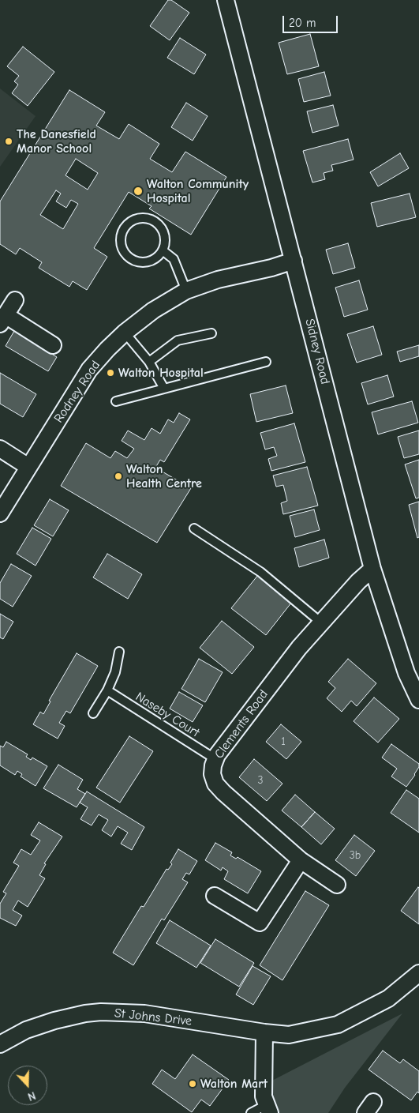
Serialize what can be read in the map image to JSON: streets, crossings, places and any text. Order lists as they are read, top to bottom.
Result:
{
  "streets": {
    "street": [
      "Sidney Road",
      "Rodney Road",
      "Clements Road",
      "St Johns Drive"
    ],
    "lane": ["Naseby Court"]
  },
  "crossings": [
    ["Sidney Road", "Rodney Road"],
    ["Sidney Road", "Clements Road"],
    ["Naseby Court", "Clements Road"]
  ],
  "places": [
    "The Danesfield Manor School",
    "Walton Community Hospital",
    "Walton Hospital",
    "Walton Health Centre",
    "Walton Mart"
  ],
  "house_numbers": ["1", "3", "3b"],
  "scale_bar": "20 m",
  "north": "bottom"
}
